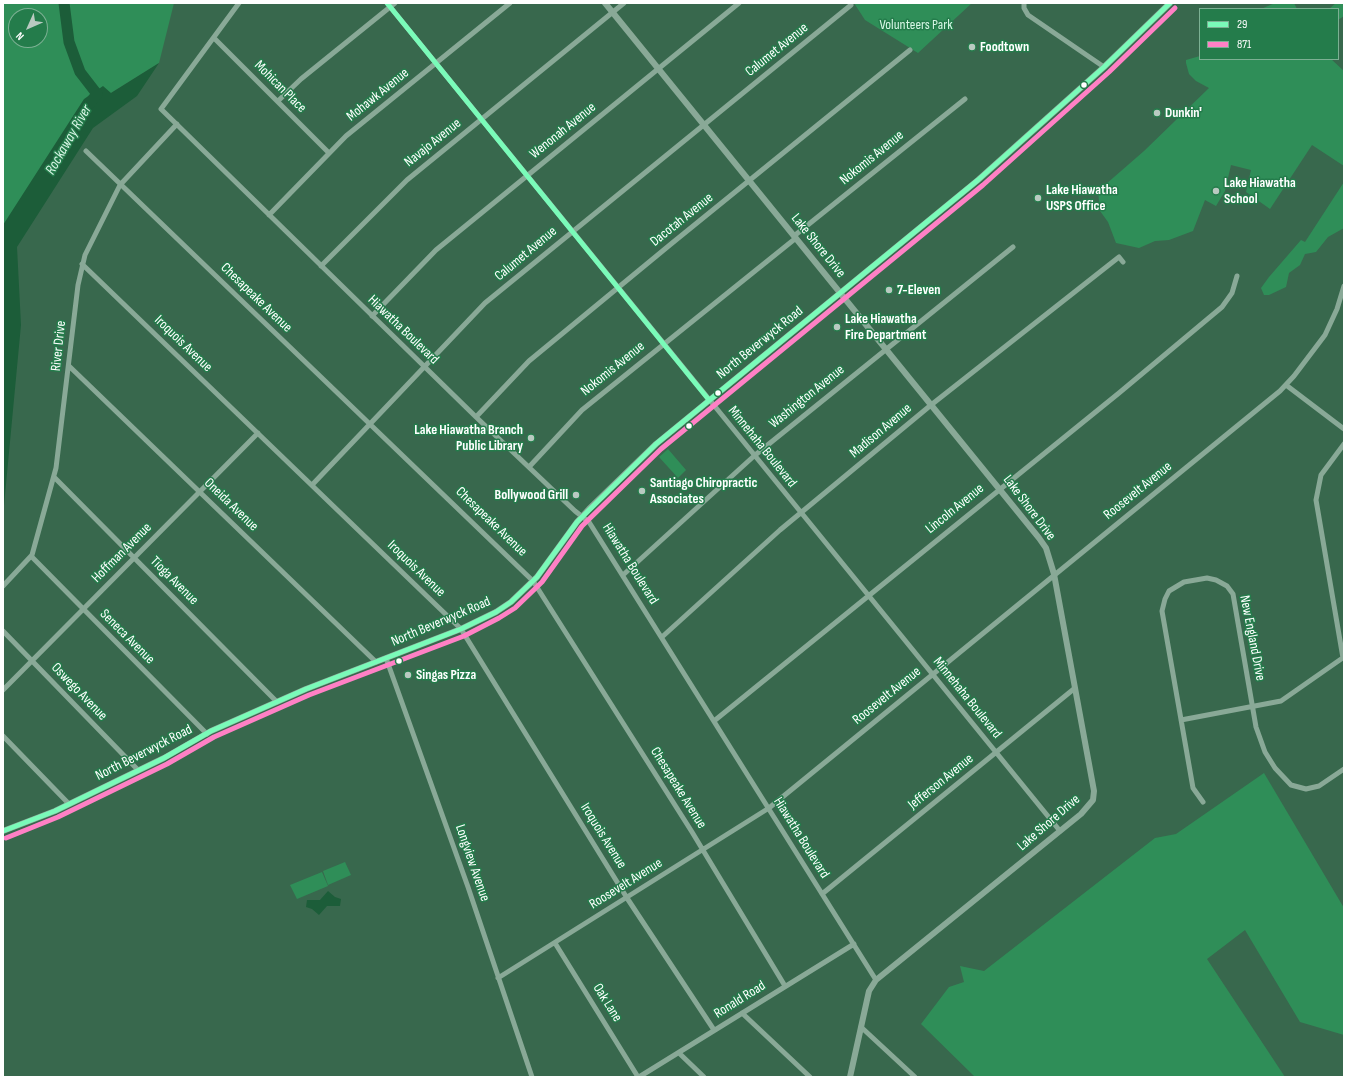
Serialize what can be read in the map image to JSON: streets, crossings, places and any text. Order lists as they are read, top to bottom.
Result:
{
  "streets": {
    "street": [
      "Calumet Avenue",
      "Mohican Place",
      "Mohawk Avenue",
      "Wenonah Avenue",
      "Navajo Avenue",
      "Nokomis Avenue",
      "Dacotah Avenue",
      "Lake Shore Drive",
      "Chesapeake Avenue",
      "Hiawatha Boulevard",
      "North Beverwyck Road",
      "Iroquois Avenue",
      "River Drive",
      "Washington Avenue",
      "Madison Avenue",
      "Minnehaha Boulevard",
      "Roosevelt Avenue",
      "Oneida Avenue",
      "Lincoln Avenue",
      "Hoffman Avenue",
      "Tioga Avenue",
      "Seneca Avenue",
      "New England Drive",
      "Oswego Avenue",
      "Jefferson Avenue",
      "Longview Avenue",
      "Ronald Road",
      "Oak Lane"
    ]
  },
  "crossings": [
    ["Calumet Avenue", "Lake Shore Drive"],
    ["Calumet Avenue", "Chesapeake Avenue"],
    ["Calumet Avenue", "Hiawatha Boulevard"],
    ["Calumet Avenue", "Iroquois Avenue"],
    ["Calumet Avenue", "Minnehaha Boulevard"],
    ["Mohican Place", "Mohawk Avenue"],
    ["Mohican Place", "Hiawatha Boulevard"],
    ["Mohawk Avenue", "Hiawatha Boulevard"],
    ["Mohawk Avenue", "Minnehaha Boulevard"],
    ["Wenonah Avenue", "Lake Shore Drive"],
    ["Wenonah Avenue", "Hiawatha Boulevard"],
    ["Wenonah Avenue", "Minnehaha Boulevard"],
    ["Navajo Avenue", "Lake Shore Drive"],
    ["Navajo Avenue", "Hiawatha Boulevard"],
    ["Navajo Avenue", "Minnehaha Boulevard"],
    ["Nokomis Avenue", "Lake Shore Drive"],
    ["Nokomis Avenue", "Hiawatha Boulevard"],
    ["Nokomis Avenue", "Minnehaha Boulevard"],
    ["Dacotah Avenue", "Lake Shore Drive"],
    ["Dacotah Avenue", "Hiawatha Boulevard"],
    ["Dacotah Avenue", "Minnehaha Boulevard"],
    ["Lake Shore Drive", "Hiawatha Boulevard"],
    ["Lake Shore Drive", "North Beverwyck Road"],
    ["Lake Shore Drive", "Washington Avenue"],
    ["Lake Shore Drive", "Madison Avenue"],
    ["Lake Shore Drive", "Minnehaha Boulevard"],
    ["Lake Shore Drive", "Roosevelt Avenue"],
    ["Lake Shore Drive", "Lincoln Avenue"],
    ["Lake Shore Drive", "Jefferson Avenue"],
    ["Chesapeake Avenue", "North Beverwyck Road"],
    ["Chesapeake Avenue", "River Drive"],
    ["Chesapeake Avenue", "Roosevelt Avenue"],
    ["Chesapeake Avenue", "Ronald Road"],
    ["Hiawatha Boulevard", "North Beverwyck Road"],
    ["Hiawatha Boulevard", "River Drive"],
    ["Hiawatha Boulevard", "Washington Avenue"],
    ["Hiawatha Boulevard", "Madison Avenue"],
    ["Hiawatha Boulevard", "Roosevelt Avenue"],
    ["Hiawatha Boulevard", "Lincoln Avenue"],
    ["Hiawatha Boulevard", "Jefferson Avenue"],
    ["Hiawatha Boulevard", "Ronald Road"],
    ["North Beverwyck Road", "Iroquois Avenue"],
    ["North Beverwyck Road", "Minnehaha Boulevard"],
    ["North Beverwyck Road", "Oneida Avenue"],
    ["North Beverwyck Road", "Tioga Avenue"],
    ["North Beverwyck Road", "Seneca Avenue"],
    ["North Beverwyck Road", "Oswego Avenue"],
    ["North Beverwyck Road", "Longview Avenue"],
    ["Iroquois Avenue", "River Drive"],
    ["Iroquois Avenue", "Roosevelt Avenue"],
    ["Iroquois Avenue", "Hoffman Avenue"],
    ["Iroquois Avenue", "Ronald Road"],
    ["River Drive", "Oneida Avenue"],
    ["River Drive", "Tioga Avenue"],
    ["River Drive", "Seneca Avenue"],
    ["Washington Avenue", "Minnehaha Boulevard"],
    ["Madison Avenue", "Minnehaha Boulevard"],
    ["Minnehaha Boulevard", "Roosevelt Avenue"],
    ["Minnehaha Boulevard", "Lincoln Avenue"],
    ["Minnehaha Boulevard", "Jefferson Avenue"],
    ["Roosevelt Avenue", "Longview Avenue"],
    ["Roosevelt Avenue", "Oak Lane"],
    ["Oneida Avenue", "Hoffman Avenue"],
    ["Hoffman Avenue", "Tioga Avenue"],
    ["Hoffman Avenue", "Seneca Avenue"],
    ["Hoffman Avenue", "Oswego Avenue"],
    ["Ronald Road", "Oak Lane"]
  ],
  "water": ["Rockaway River"],
  "parks": ["Volunteers Park"],
  "places": [
    "Foodtown",
    "Dunkin'",
    "Lake Hiawatha School",
    "Lake Hiawatha USPS Office",
    "7-Eleven",
    "Lake Hiawatha Fire Department",
    "Lake Hiawatha Branch Public Library",
    "Santiago Chiropractic Associates",
    "Bollywood Grill",
    "Singas Pizza"
  ],
  "lines": ["transit line 29", "transit line 871"],
  "legend": ["29", "871"],
  "north": "bottom left"
}
